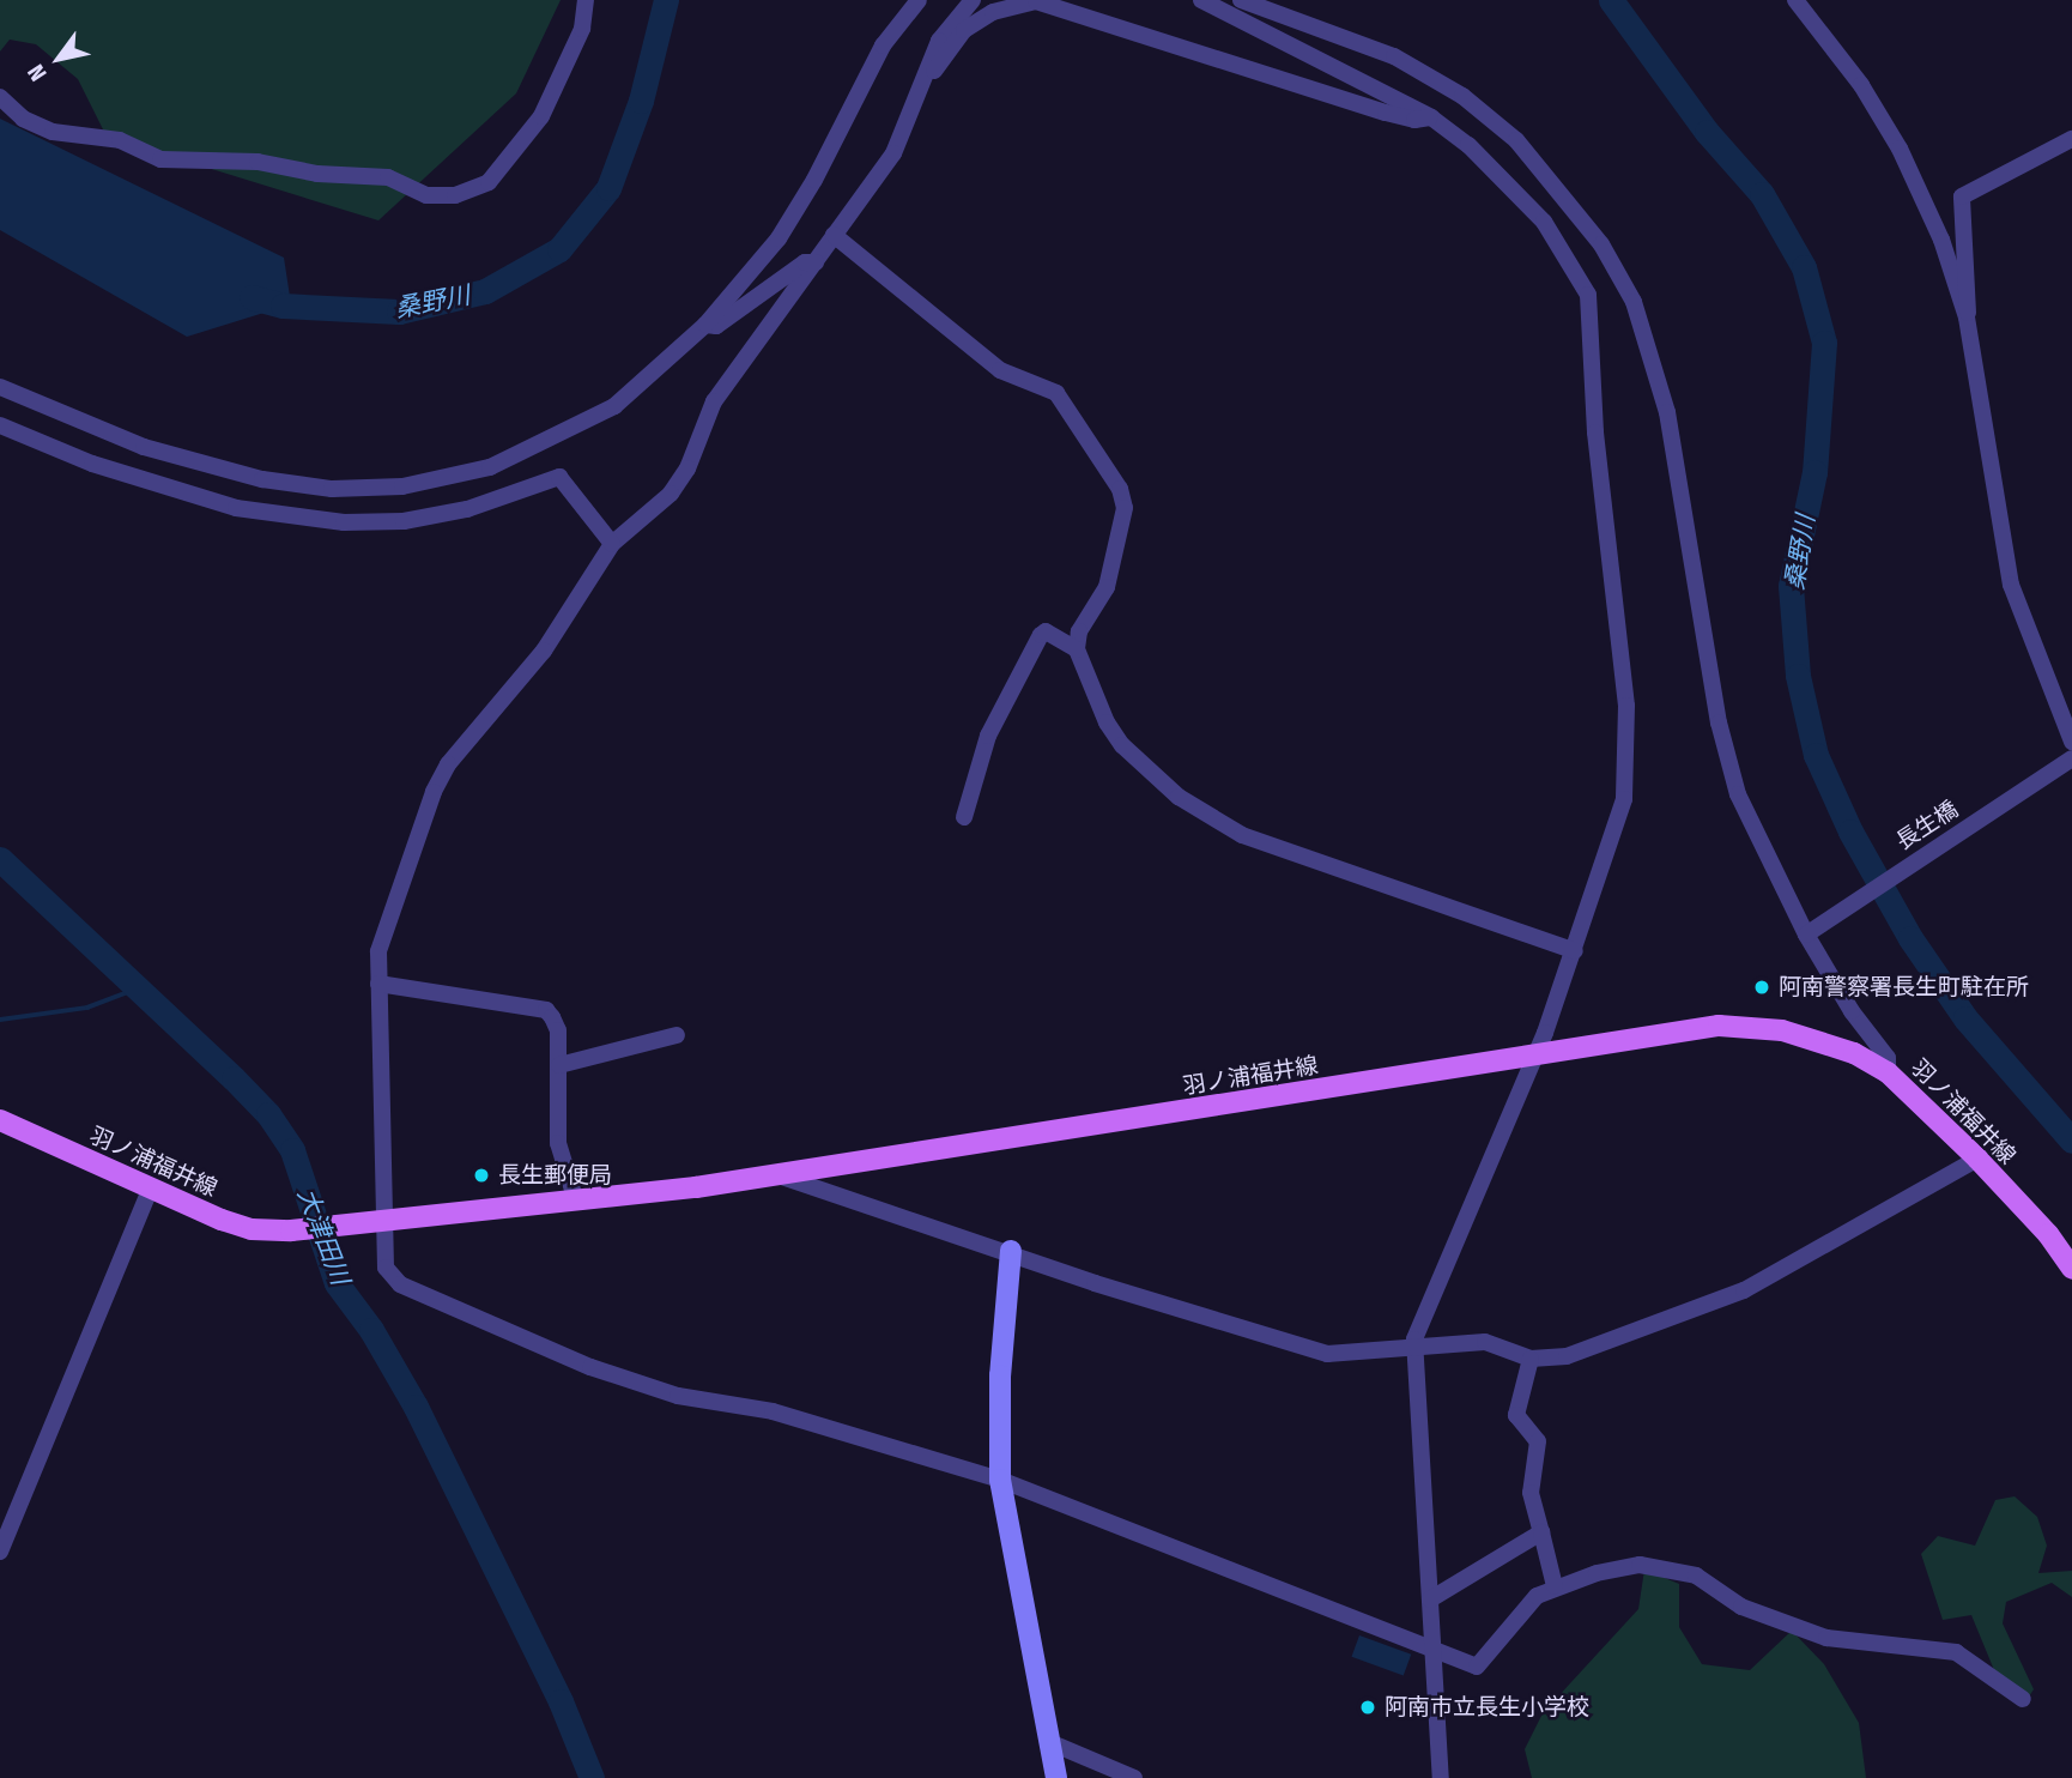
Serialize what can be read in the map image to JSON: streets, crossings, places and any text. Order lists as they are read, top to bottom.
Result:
{
  "streets": {
    "main road": ["羽ノ浦福井線"],
    "street": ["長生橋"]
  },
  "water": ["桑野川", "大津田川"],
  "places": ["阿南警察署長生町駐在所", "長生郵便局", "阿南市立長生小学校"],
  "north": "bottom left"
}
